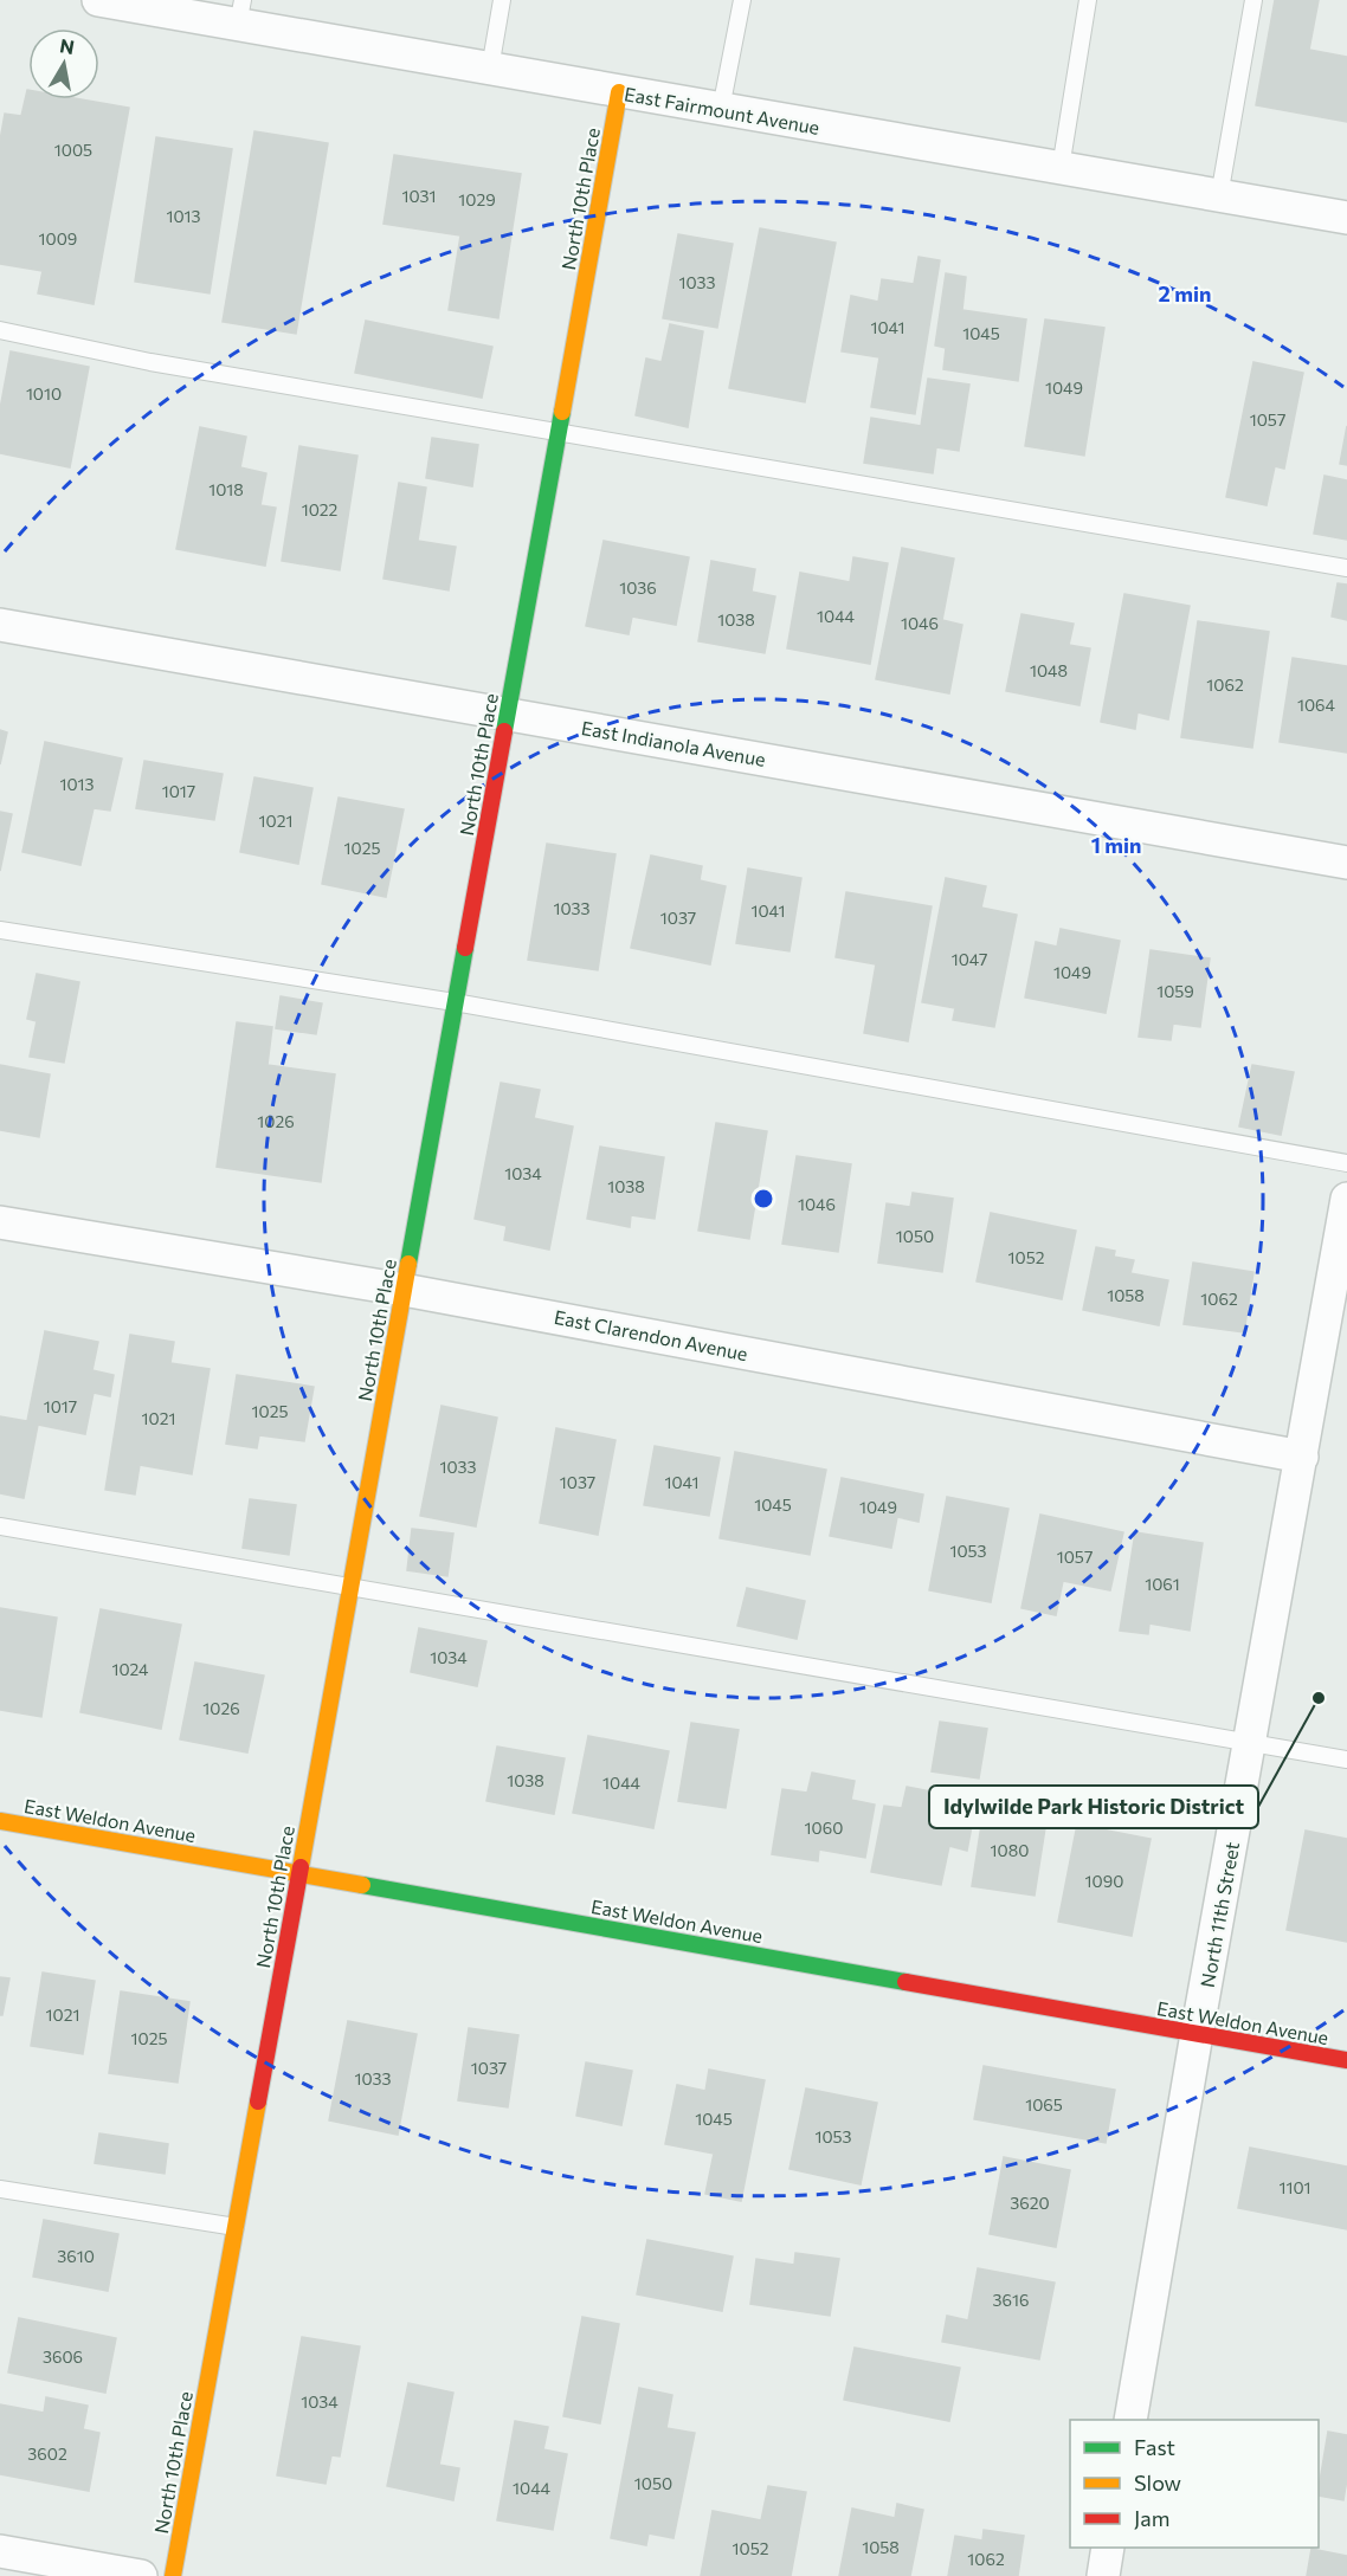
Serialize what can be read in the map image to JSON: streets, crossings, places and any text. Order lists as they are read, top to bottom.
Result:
{
  "streets": {
    "street": [
      "East Fairmount Avenue",
      "North 10th Place",
      "East Indianola Avenue",
      "East Clarendon Avenue",
      "East Weldon Avenue",
      "North 11th Street"
    ]
  },
  "crossings": [
    ["East Fairmount Avenue", "North 10th Place"],
    ["North 10th Place", "East Indianola Avenue"],
    ["North 10th Place", "East Clarendon Avenue"],
    ["North 10th Place", "East Weldon Avenue"],
    ["East Clarendon Avenue", "North 11th Street"],
    ["East Weldon Avenue", "North 11th Street"]
  ],
  "places": ["Idylwilde Park Historic District"],
  "house_numbers": [
    "1005",
    "1031",
    "1029",
    "1013",
    "1009",
    "1033",
    "1041",
    "1045",
    "1049",
    "1010",
    "1057",
    "1018",
    "1022",
    "1036",
    "1044",
    "1038",
    "1046",
    "1048",
    "1062",
    "1064",
    "1013",
    "1017",
    "1021",
    "1025",
    "1033",
    "1041",
    "1037",
    "1047",
    "1049",
    "1059",
    "1026",
    "1034",
    "1038",
    "1046",
    "1050",
    "1052",
    "1058",
    "1062",
    "1017",
    "1025",
    "1021",
    "1033",
    "1037",
    "1041",
    "1045",
    "1049",
    "1053",
    "1057",
    "1061",
    "1034",
    "1024",
    "1026",
    "1038",
    "1044",
    "1060",
    "1080",
    "1090",
    "1021",
    "1025",
    "1037",
    "1033",
    "1065",
    "1045",
    "1053",
    "1101",
    "3620",
    "3610",
    "3616",
    "3606",
    "1034",
    "3602",
    "1050",
    "1044",
    "1058",
    "1052",
    "1062"
  ],
  "legend": ["Fast", "Slow", "Jam"],
  "north": "top",
  "rings": ["2 min", "1 min"]
}
